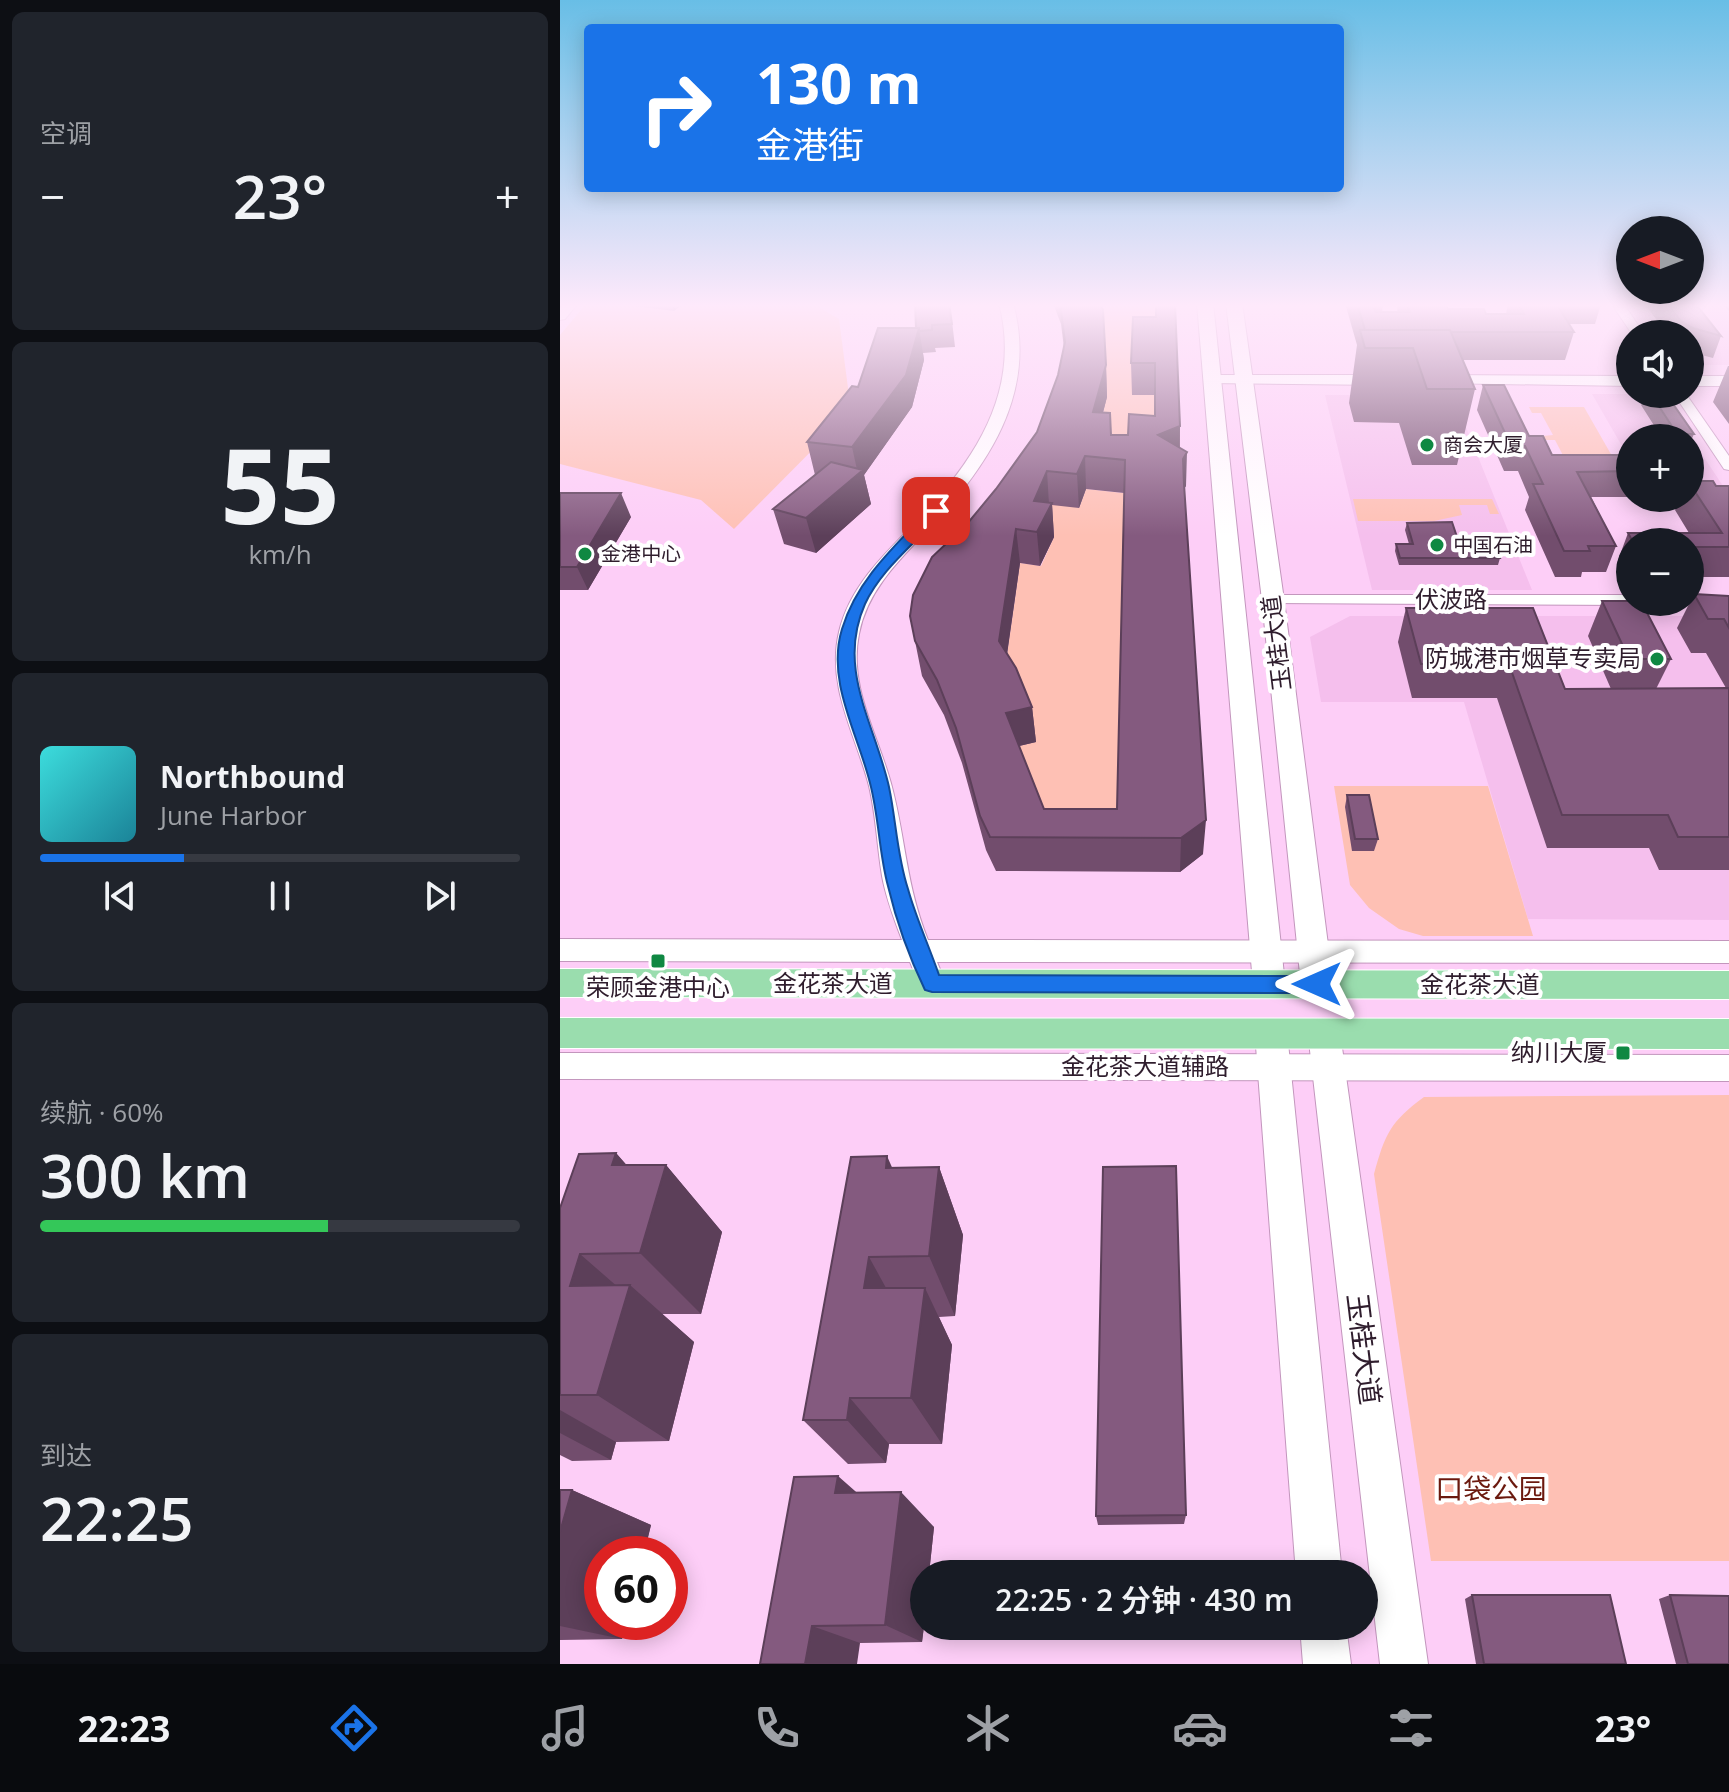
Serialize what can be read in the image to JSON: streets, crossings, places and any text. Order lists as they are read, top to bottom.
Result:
{
  "streets": {
    "main road": ["玉桂大道", "金花茶大道"],
    "street": ["伏波路", "金花茶大道辅路"]
  },
  "crossings": [
    ["伏波路", "玉桂大道"],
    ["玉桂大道", "金花茶大道"],
    ["金花茶大道", "金花茶大道辅路"]
  ],
  "parks": ["口袋公园"],
  "places": {
    "other": [
      "商会大厦",
      "中国石油",
      "金港中心",
      "防城港市烟草专卖局"
    ],
    "transit": ["荣顾金港中心", "纳川大厦"]
  },
  "north": "left",
  "page": {
    "tile": [
      "空调",
      ["55", "km/h"],
      ["续航 · 60%", "300 km"],
      ["到达", "22:25"]
    ],
    "turn": ["130 m", "金港街"],
    "heat": ["−", "23°", "+"],
    "map_buttons": ["+", "−"],
    "song": ["Northbound", "June Harbor"],
    "limit": "60",
    "trip": "22:25 · 2 分钟 · 430 m",
    "tabs": ["22:23", "23°"]
  }
}
